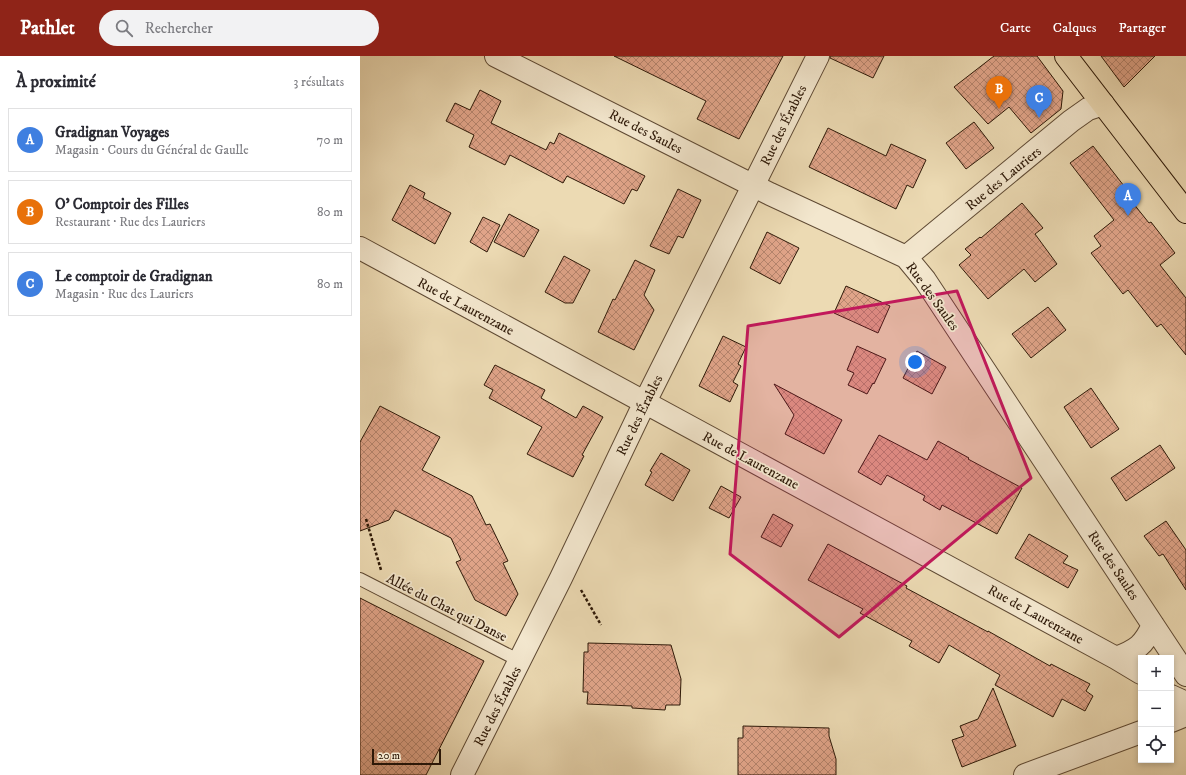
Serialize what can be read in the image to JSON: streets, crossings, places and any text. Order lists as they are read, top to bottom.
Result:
{
  "streets": {
    "street": [
      "Rue des Érables",
      "Rue des Saules",
      "Rue des Lauriers",
      "Rue de Laurenzane"
    ],
    "lane": ["Allée du Chat qui Danse"]
  },
  "crossings": [
    ["Rue des Érables", "Rue des Saules"],
    ["Rue des Érables", "Rue de Laurenzane"],
    ["Rue des Érables", "Allée du Chat qui Danse"],
    ["Rue des Saules", "Rue des Lauriers"]
  ],
  "scale_bar": "20 m",
  "page": {
    "header": "Pathlet",
    "search": "Rechercher",
    "nav": ["Carte", "Calques", "Partager"],
    "heading": ["À proximité", "3 résultats"],
    "pins": ["B", "C", "A"],
    "list": [
      {
        "mark": "A",
        "name": "Gradignan Voyages",
        "note": "Magasin · Cours du Général de Gaulle",
        "value": "70 m"
      },
      {
        "mark": "B",
        "name": "O' Comptoir des Filles",
        "note": "Restaurant · Rue des Lauriers",
        "value": "80 m"
      },
      {
        "mark": "C",
        "name": "Le comptoir de Gradignan",
        "note": "Magasin · Rue des Lauriers",
        "value": "80 m"
      }
    ],
    "map_buttons": ["+", "−"],
    "scale": "20 m"
  }
}
